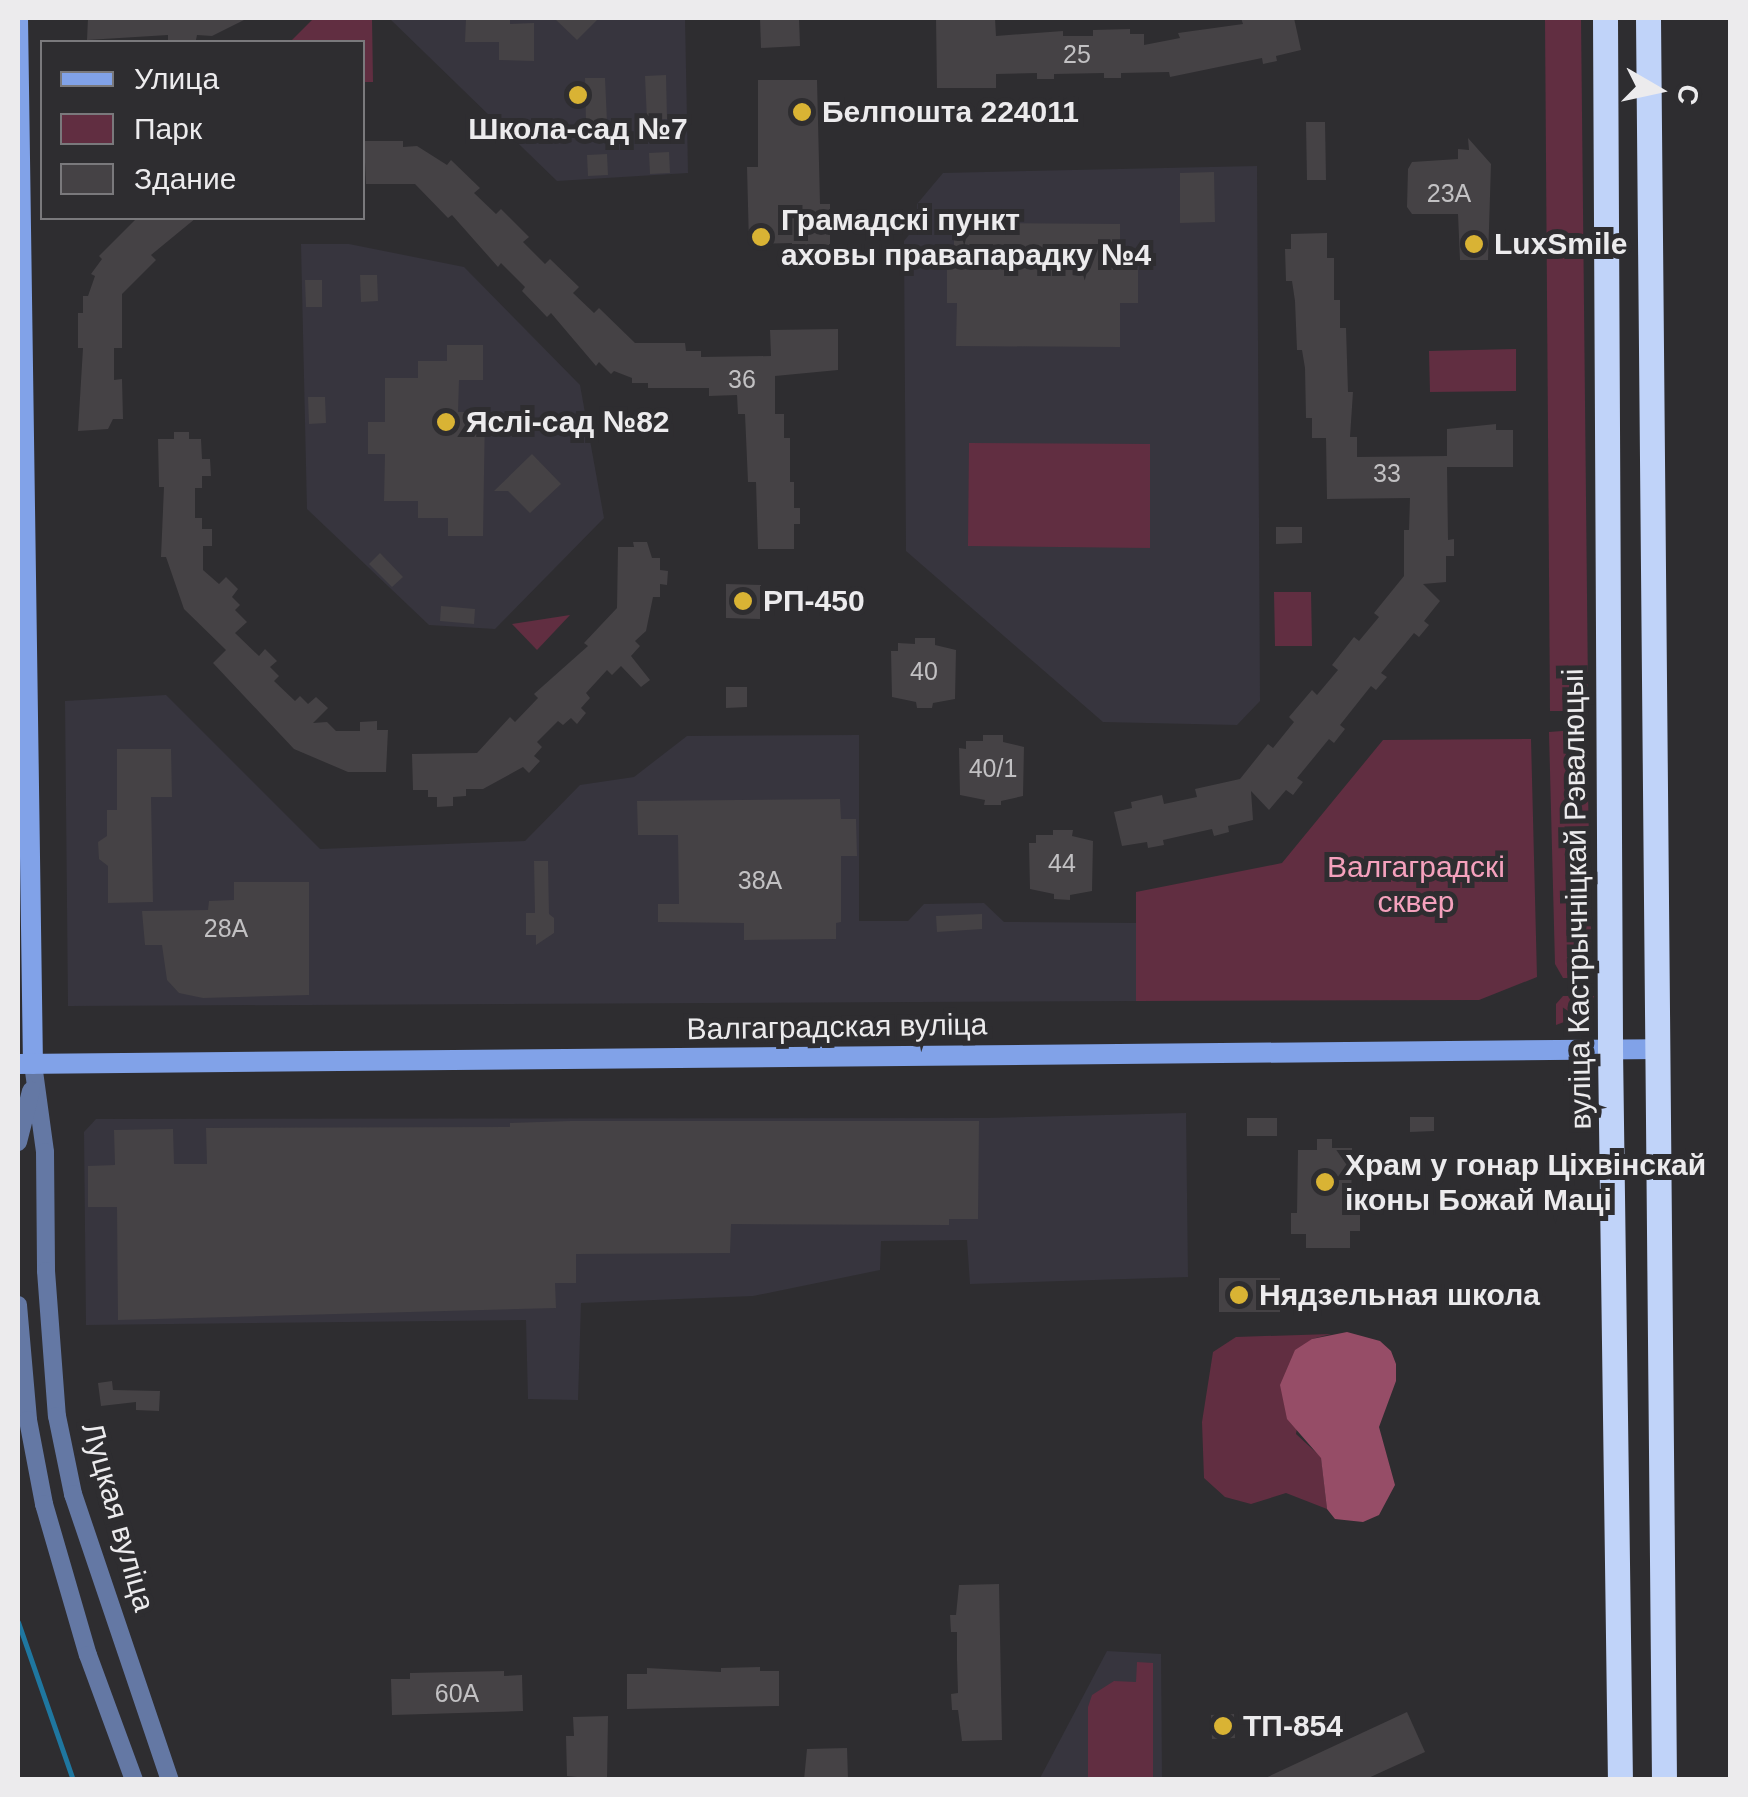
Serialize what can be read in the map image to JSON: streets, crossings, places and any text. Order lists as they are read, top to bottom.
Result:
{
  "streets": {
    "highway": ["вуліца Кастрычніцкай Рэвалюцыі"],
    "main road": ["Валгаградская вуліца", "Луцкая вуліца"]
  },
  "crossings": [
    ["вуліца Кастрычніцкай Рэвалюцыі", "Валгаградская вуліца"],
    ["Валгаградская вуліца", "Луцкая вуліца"]
  ],
  "parks": ["Валгаградскі сквер"],
  "places": [
    "Школа-сад №7",
    "Белпошта 224011",
    "Грамадскі пункт аховы правапарадку №4",
    "LuxSmile",
    "Яслі-сад №82",
    "РП-450",
    "Храм у гонар Ціхвінскай іконы Божай Маці",
    "Нядзельная школа",
    "ТП-854"
  ],
  "house_numbers": [
    "25",
    "23А",
    "36",
    "33",
    "40",
    "40/1",
    "44",
    "38А",
    "28А",
    "60А"
  ],
  "legend": ["Улица", "Парк", "Здание"],
  "north": "right"
}
